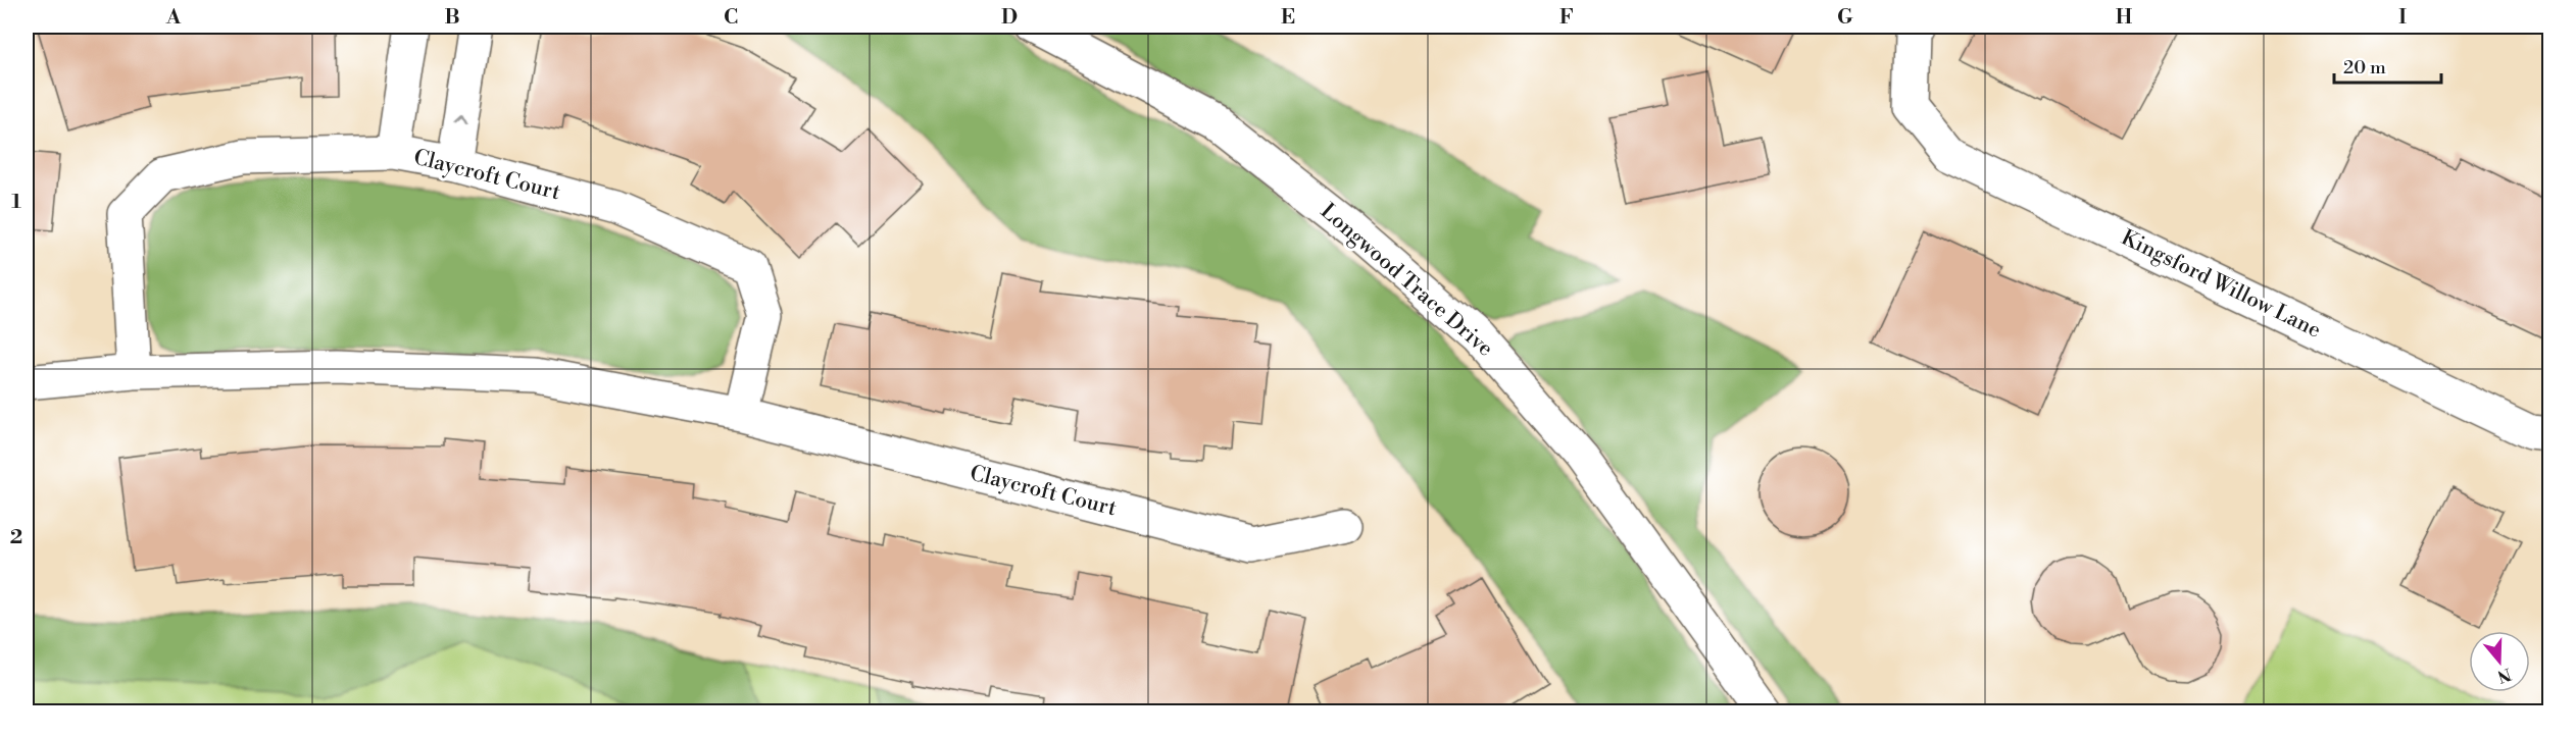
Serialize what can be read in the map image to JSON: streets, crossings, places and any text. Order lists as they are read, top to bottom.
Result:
{
  "streets": {
    "street": ["Claycroft Court", "Longwood Trace Drive", "Kingsford Willow Lane"]
  },
  "scale_bar": "20 m",
  "north": "bottom",
  "grid": {
    "columns": [
      "A",
      "B",
      "C",
      "D",
      "E",
      "F",
      "G",
      "H",
      "I"
    ],
    "rows": ["1", "2"]
  }
}
